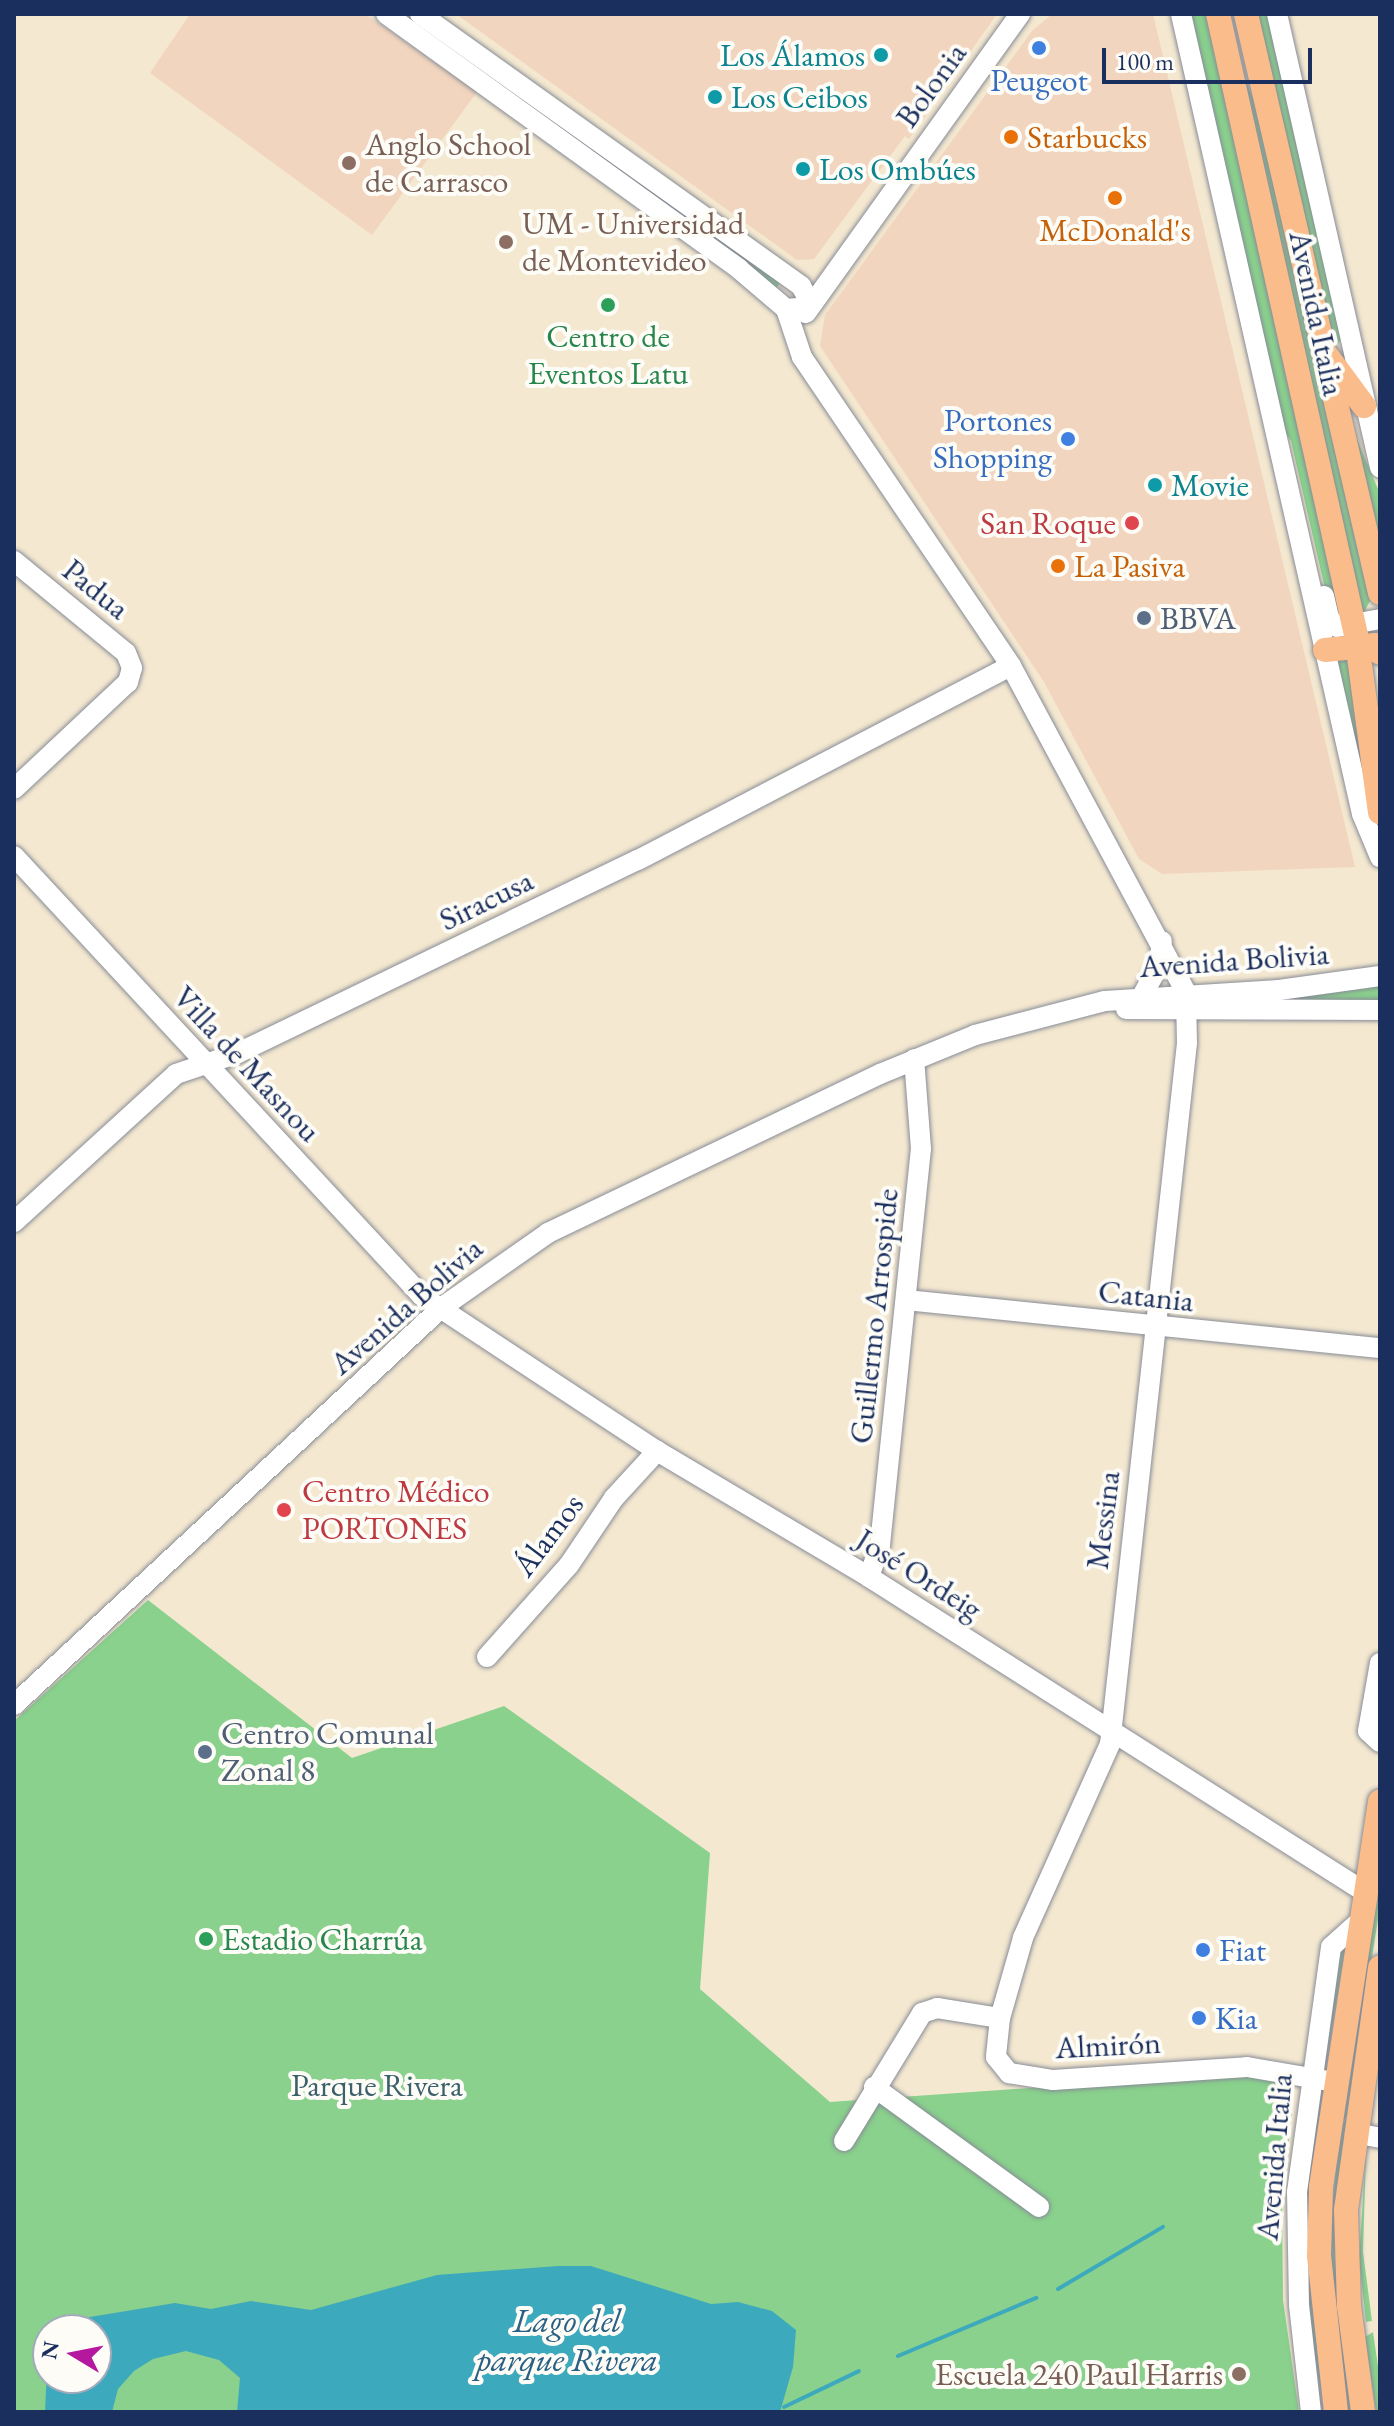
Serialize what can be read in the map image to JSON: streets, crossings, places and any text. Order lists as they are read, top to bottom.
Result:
{
  "streets": {
    "main road": ["Avenida Italia"],
    "street": [
      "Bolonia",
      "Padua",
      "Siracusa",
      "Avenida Bolivia",
      "Villa de Masnou",
      "Catania",
      "Guillermo Arrospide",
      "Messina",
      "Álamos",
      "José Ordeig",
      "Almirón"
    ]
  },
  "crossings": [
    ["Avenida Italia", "José Ordeig"],
    ["Avenida Italia", "Almirón"],
    ["Siracusa", "Villa de Masnou"],
    ["Avenida Bolivia", "Villa de Masnou"],
    ["Avenida Bolivia", "Guillermo Arrospide"],
    ["Avenida Bolivia", "Messina"],
    ["Avenida Bolivia", "José Ordeig"],
    ["Villa de Masnou", "José Ordeig"],
    ["Catania", "Guillermo Arrospide"],
    ["Catania", "Messina"],
    ["Guillermo Arrospide", "José Ordeig"],
    ["Messina", "José Ordeig"],
    ["Messina", "Almirón"],
    ["Álamos", "José Ordeig"]
  ],
  "water": ["Lago del parque Rivera"],
  "parks": ["Parque Rivera"],
  "places": [
    "Peugeot",
    "Los Álamos",
    "Los Ceibos",
    "Starbucks",
    "Anglo School de Carrasco",
    "Los Ombúes",
    "McDonald's",
    "UM - Universidad de Montevideo",
    "Centro de Eventos Latu",
    "Portones Shopping",
    "Movie",
    "San Roque",
    "La Pasiva",
    "BBVA",
    "Centro Médico PORTONES",
    "Centro Comunal Zonal 8",
    "Estadio Charrúa",
    "Fiat",
    "Kia",
    "Escuela 240 Paul Harris"
  ],
  "scale_bar": "100 m",
  "north": "left"
}
